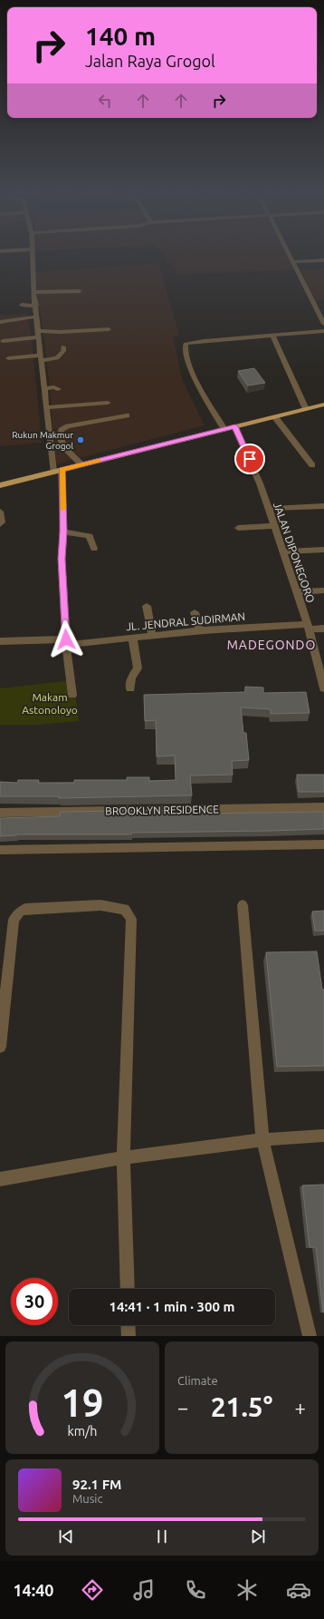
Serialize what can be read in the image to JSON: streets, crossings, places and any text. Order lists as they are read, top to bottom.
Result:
{
  "streets": {
    "street": ["JALAN DIPONEGORO", "JL. JENDRAL SUDIRMAN", "BROOKLYN RESIDENCE"]
  },
  "crossings": [
    ["JALAN DIPONEGORO", "JL. JENDRAL SUDIRMAN"]
  ],
  "districts": ["MADEGONDO"],
  "parks": ["Makam Astonoloyo"],
  "places": ["Rukun Makmur Grogol"],
  "page": {
    "turn": ["140 m", "Jalan Raya Grogol"],
    "limit": "30",
    "trip": "14:41 · 1 min · 300 m",
    "tile": "Climate",
    "heat": ["−", "21.5°", "+"],
    "song": ["92.1 FM", "Music"],
    "tabs": "14:40",
    "gauge": ["19", "km/h"]
  }
}
